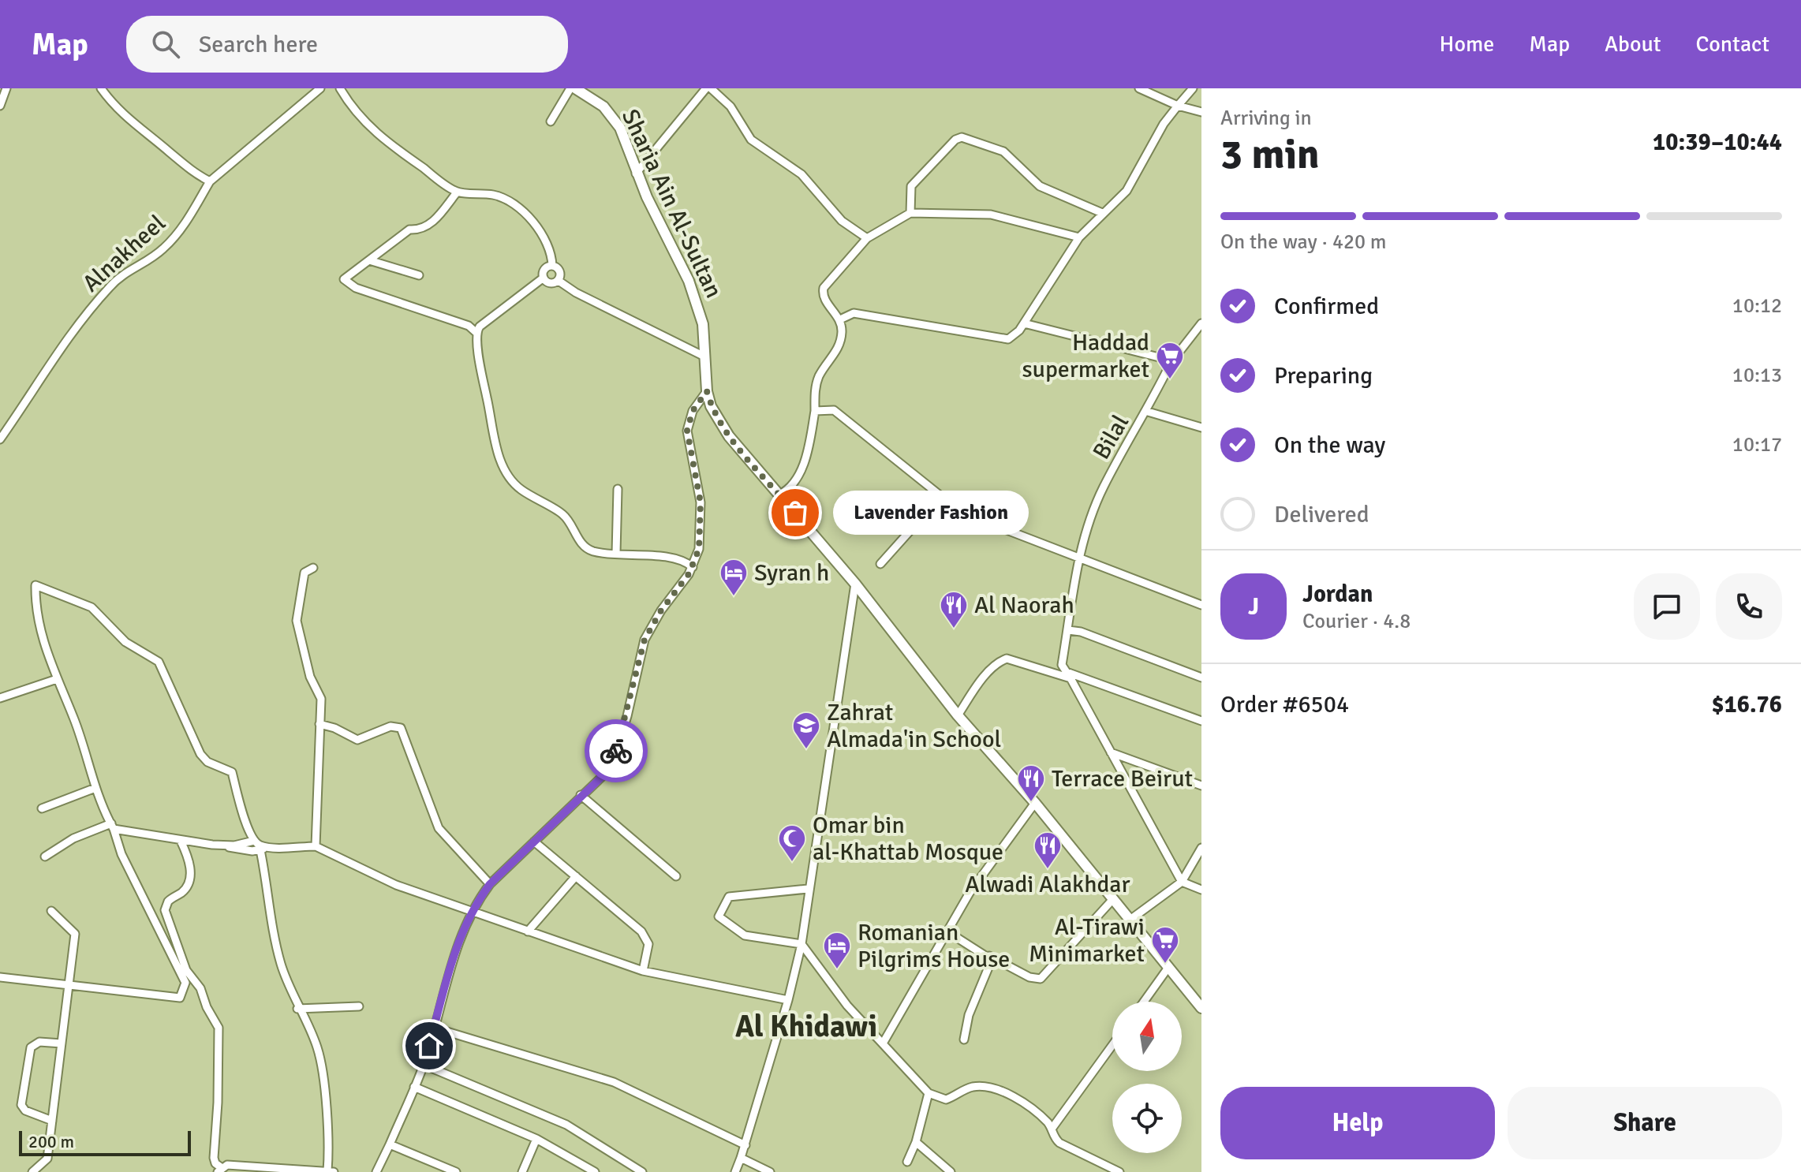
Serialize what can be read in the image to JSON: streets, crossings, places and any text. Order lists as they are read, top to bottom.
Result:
{
  "streets": {
    "main road": ["Sharia Ain Al-Sultan"],
    "street": ["Alnakheel", "Bilal"]
  },
  "districts": ["Al Khidawi"],
  "places": {
    "supermarket": ["Haddad supermarket", "Al-Tirawi Minimarket"],
    "other": ["Lavender Fashion"],
    "hotel": ["Syran h", "Romanian Pilgrims House"],
    "restaurant": ["Al Naorah", "Terrace Beirut", "Alwadi Alakhdar"],
    "school or university": ["Zahrat Almada'in School"],
    "mosque": ["Omar bin al-Khattab Mosque"]
  },
  "scale_bar": "200 m",
  "north": "top",
  "page": {
    "header": "Map",
    "search": "Search here",
    "nav": [
      "Home",
      "Map",
      "About",
      "Contact"
    ],
    "heading": ["3 min", "Arriving in", "10:39–10:44"],
    "panel": [
      "Jordan",
      "Courier · 4.8",
      "Order #6504",
      "$16.76"
    ],
    "bar": "On the way · 420 m",
    "list": [
      ["Confirmed", "10:12"],
      ["Preparing", "10:13"],
      ["On the way", "10:17"],
      "Delivered"
    ],
    "bubble": "Lavender Fashion",
    "round": "J",
    "buttons": ["Help", "Share"],
    "scale": "200 m"
  }
}
